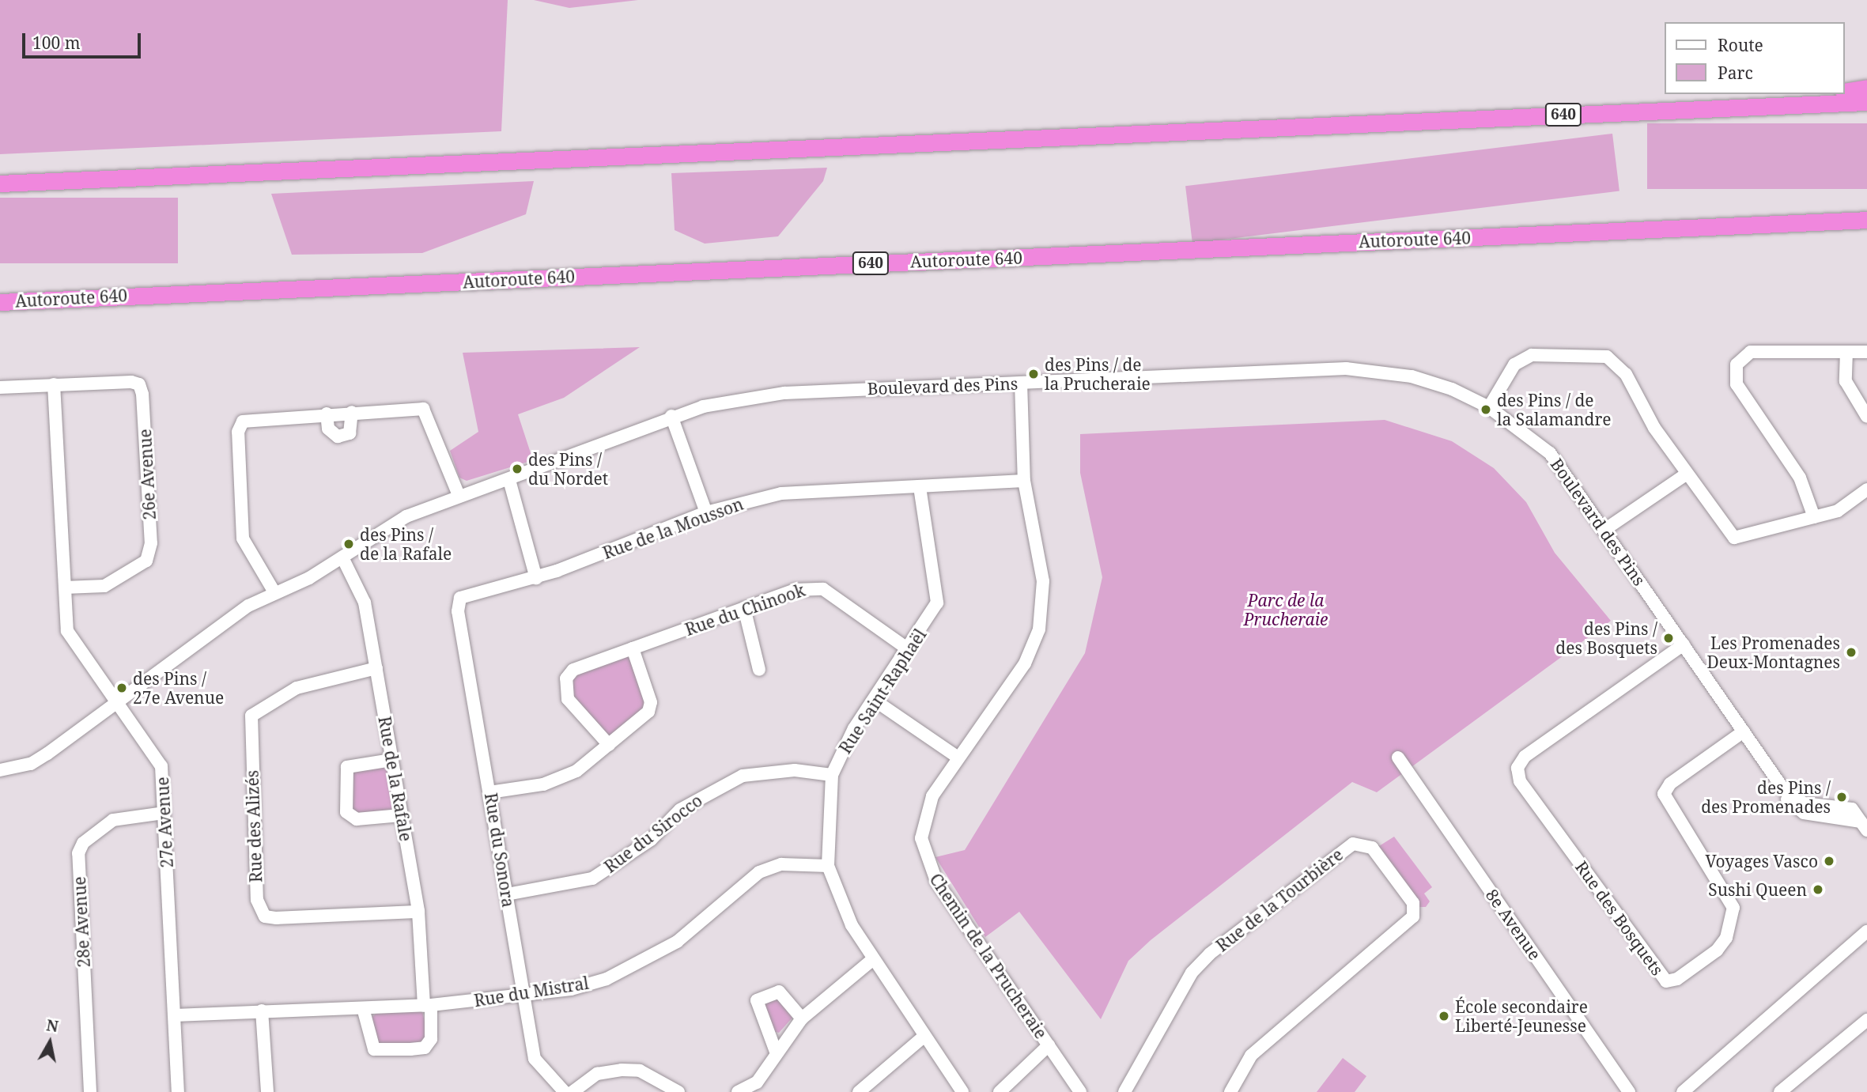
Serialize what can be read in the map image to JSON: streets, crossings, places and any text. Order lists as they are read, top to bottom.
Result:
{
  "streets": {
    "highway": ["640", "Autoroute 640"],
    "street": [
      "Boulevard des Pins",
      "26e Avenue",
      "Rue de la Mousson",
      "Rue du Chinook",
      "Rue Saint-Raphaël",
      "Rue de la Rafale",
      "27e Avenue",
      "Rue des Alizés",
      "Rue du Sirocco",
      "Rue du Sonora",
      "Rue de la Tourbière",
      "Rue des Bosquets",
      "28e Avenue",
      "8e Avenue",
      "Chemin de la Prucheraie",
      "Rue du Mistral"
    ]
  },
  "crossings": [
    ["Boulevard des Pins", "Rue de la Rafale"],
    ["Boulevard des Pins", "27e Avenue"],
    ["Boulevard des Pins", "Rue des Bosquets"],
    ["Boulevard des Pins", "Chemin de la Prucheraie"],
    ["26e Avenue", "27e Avenue"],
    ["Rue de la Mousson", "Rue Saint-Raphaël"],
    ["Rue de la Mousson", "Rue du Sonora"],
    ["Rue de la Mousson", "Chemin de la Prucheraie"],
    ["Rue du Chinook", "Rue Saint-Raphaël"],
    ["Rue Saint-Raphaël", "Rue du Sirocco"],
    ["Rue Saint-Raphaël", "Rue du Mistral"],
    ["Rue de la Rafale", "Rue des Alizés"],
    ["Rue de la Rafale", "Rue du Mistral"],
    ["27e Avenue", "28e Avenue"],
    ["27e Avenue", "Rue du Mistral"],
    ["Rue du Sirocco", "Rue du Sonora"],
    ["Rue du Sonora", "Rue du Mistral"]
  ],
  "parks": ["Parc de la Prucheraie"],
  "places": [
    "des Pins / de la Prucheraie",
    "des Pins / de la Salamandre",
    "des Pins / du Nordet",
    "des Pins / de la Rafale",
    "des Pins / des Bosquets",
    "Les Promenades Deux-Montagnes",
    "des Pins / 27e Avenue",
    "des Pins / des Promenades",
    "Voyages Vasco",
    "Sushi Queen",
    "École secondaire Liberté-Jeunesse"
  ],
  "legend": ["Route", "Parc"],
  "scale_bar": "100 m",
  "north": "top"
}
